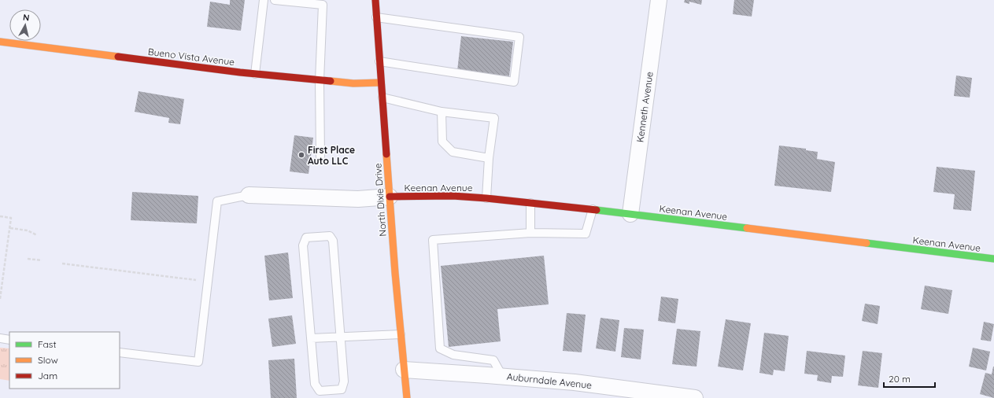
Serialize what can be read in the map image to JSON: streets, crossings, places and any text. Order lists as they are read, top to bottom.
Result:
{
  "streets": {
    "street": [
      "Bueno Vista Avenue",
      "Kenneth Avenue",
      "Keenan Avenue",
      "North Dixie Drive",
      "Auburndale Avenue"
    ]
  },
  "crossings": [
    ["Bueno Vista Avenue", "North Dixie Drive"],
    ["Kenneth Avenue", "Keenan Avenue"],
    ["Keenan Avenue", "North Dixie Drive"],
    ["North Dixie Drive", "Auburndale Avenue"]
  ],
  "places": ["First Place Auto LLC"],
  "legend": ["Fast", "Slow", "Jam"],
  "scale_bar": "20 m",
  "north": "top"
}
